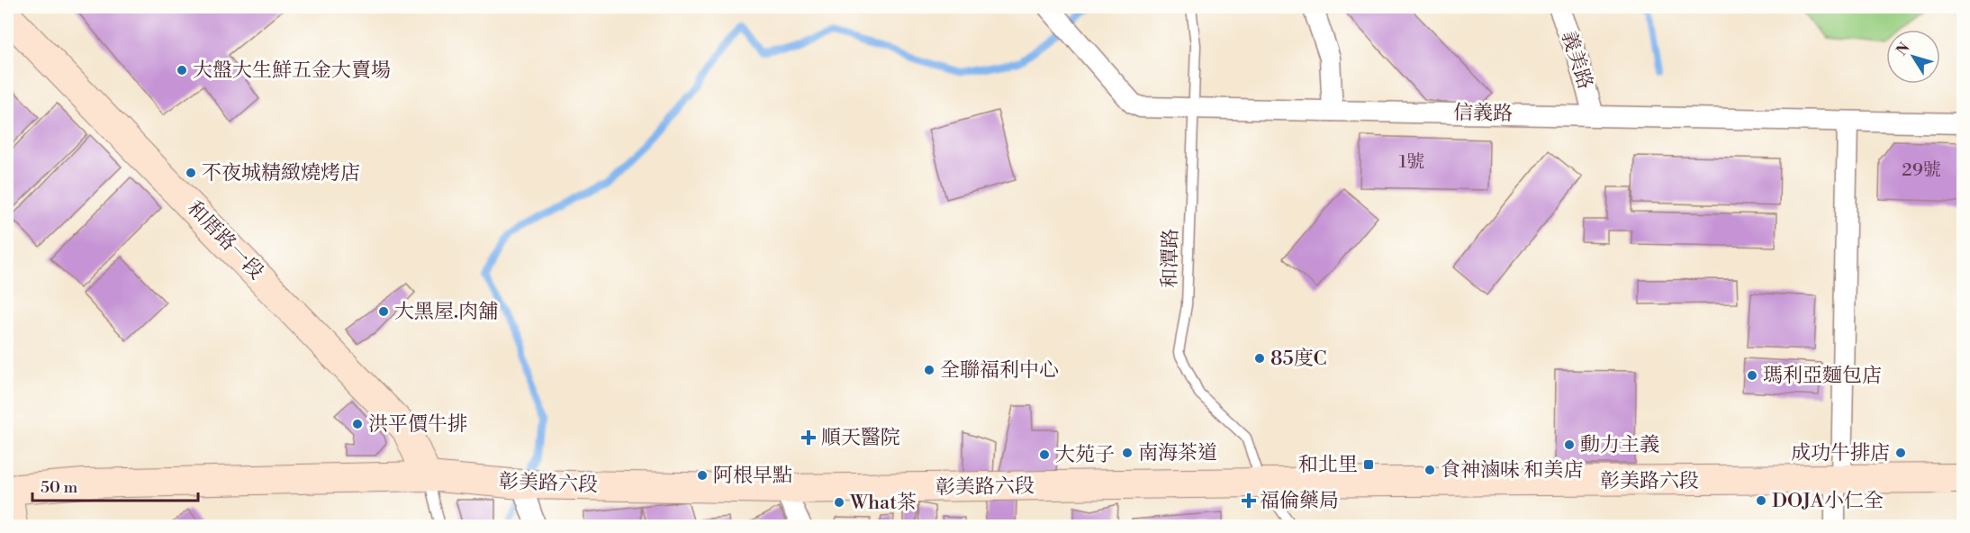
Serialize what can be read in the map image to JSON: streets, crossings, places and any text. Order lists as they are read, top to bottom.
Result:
{
  "streets": {
    "street": [
      "義美路",
      "信義路",
      "和厝路一段",
      "彰美路六段"
    ],
    "lane": ["和潭路"]
  },
  "crossings": [
    ["義美路", "信義路"],
    ["信義路", "和潭路"],
    ["和厝路一段", "彰美路六段"],
    ["和潭路", "彰美路六段"]
  ],
  "places": {
    "other": [
      "大盤大生鮮五金大賣場",
      "不夜城精緻燒烤店",
      "大黑屋.肉舖",
      "85度C",
      "全聯福利中心",
      "瑪利亞麵包店",
      "洪平價牛排",
      "動力主義",
      "南海茶道",
      "成功牛排店",
      "大苑子",
      "食神滷味 和美店",
      "阿根早點",
      "DOJA小仁全",
      "What茶"
    ],
    "health": ["順天醫院", "福倫藥局"],
    "transit": ["和北里"]
  },
  "house_numbers": ["1號", "29號"],
  "scale_bar": "50 m",
  "north": "top left"
}
